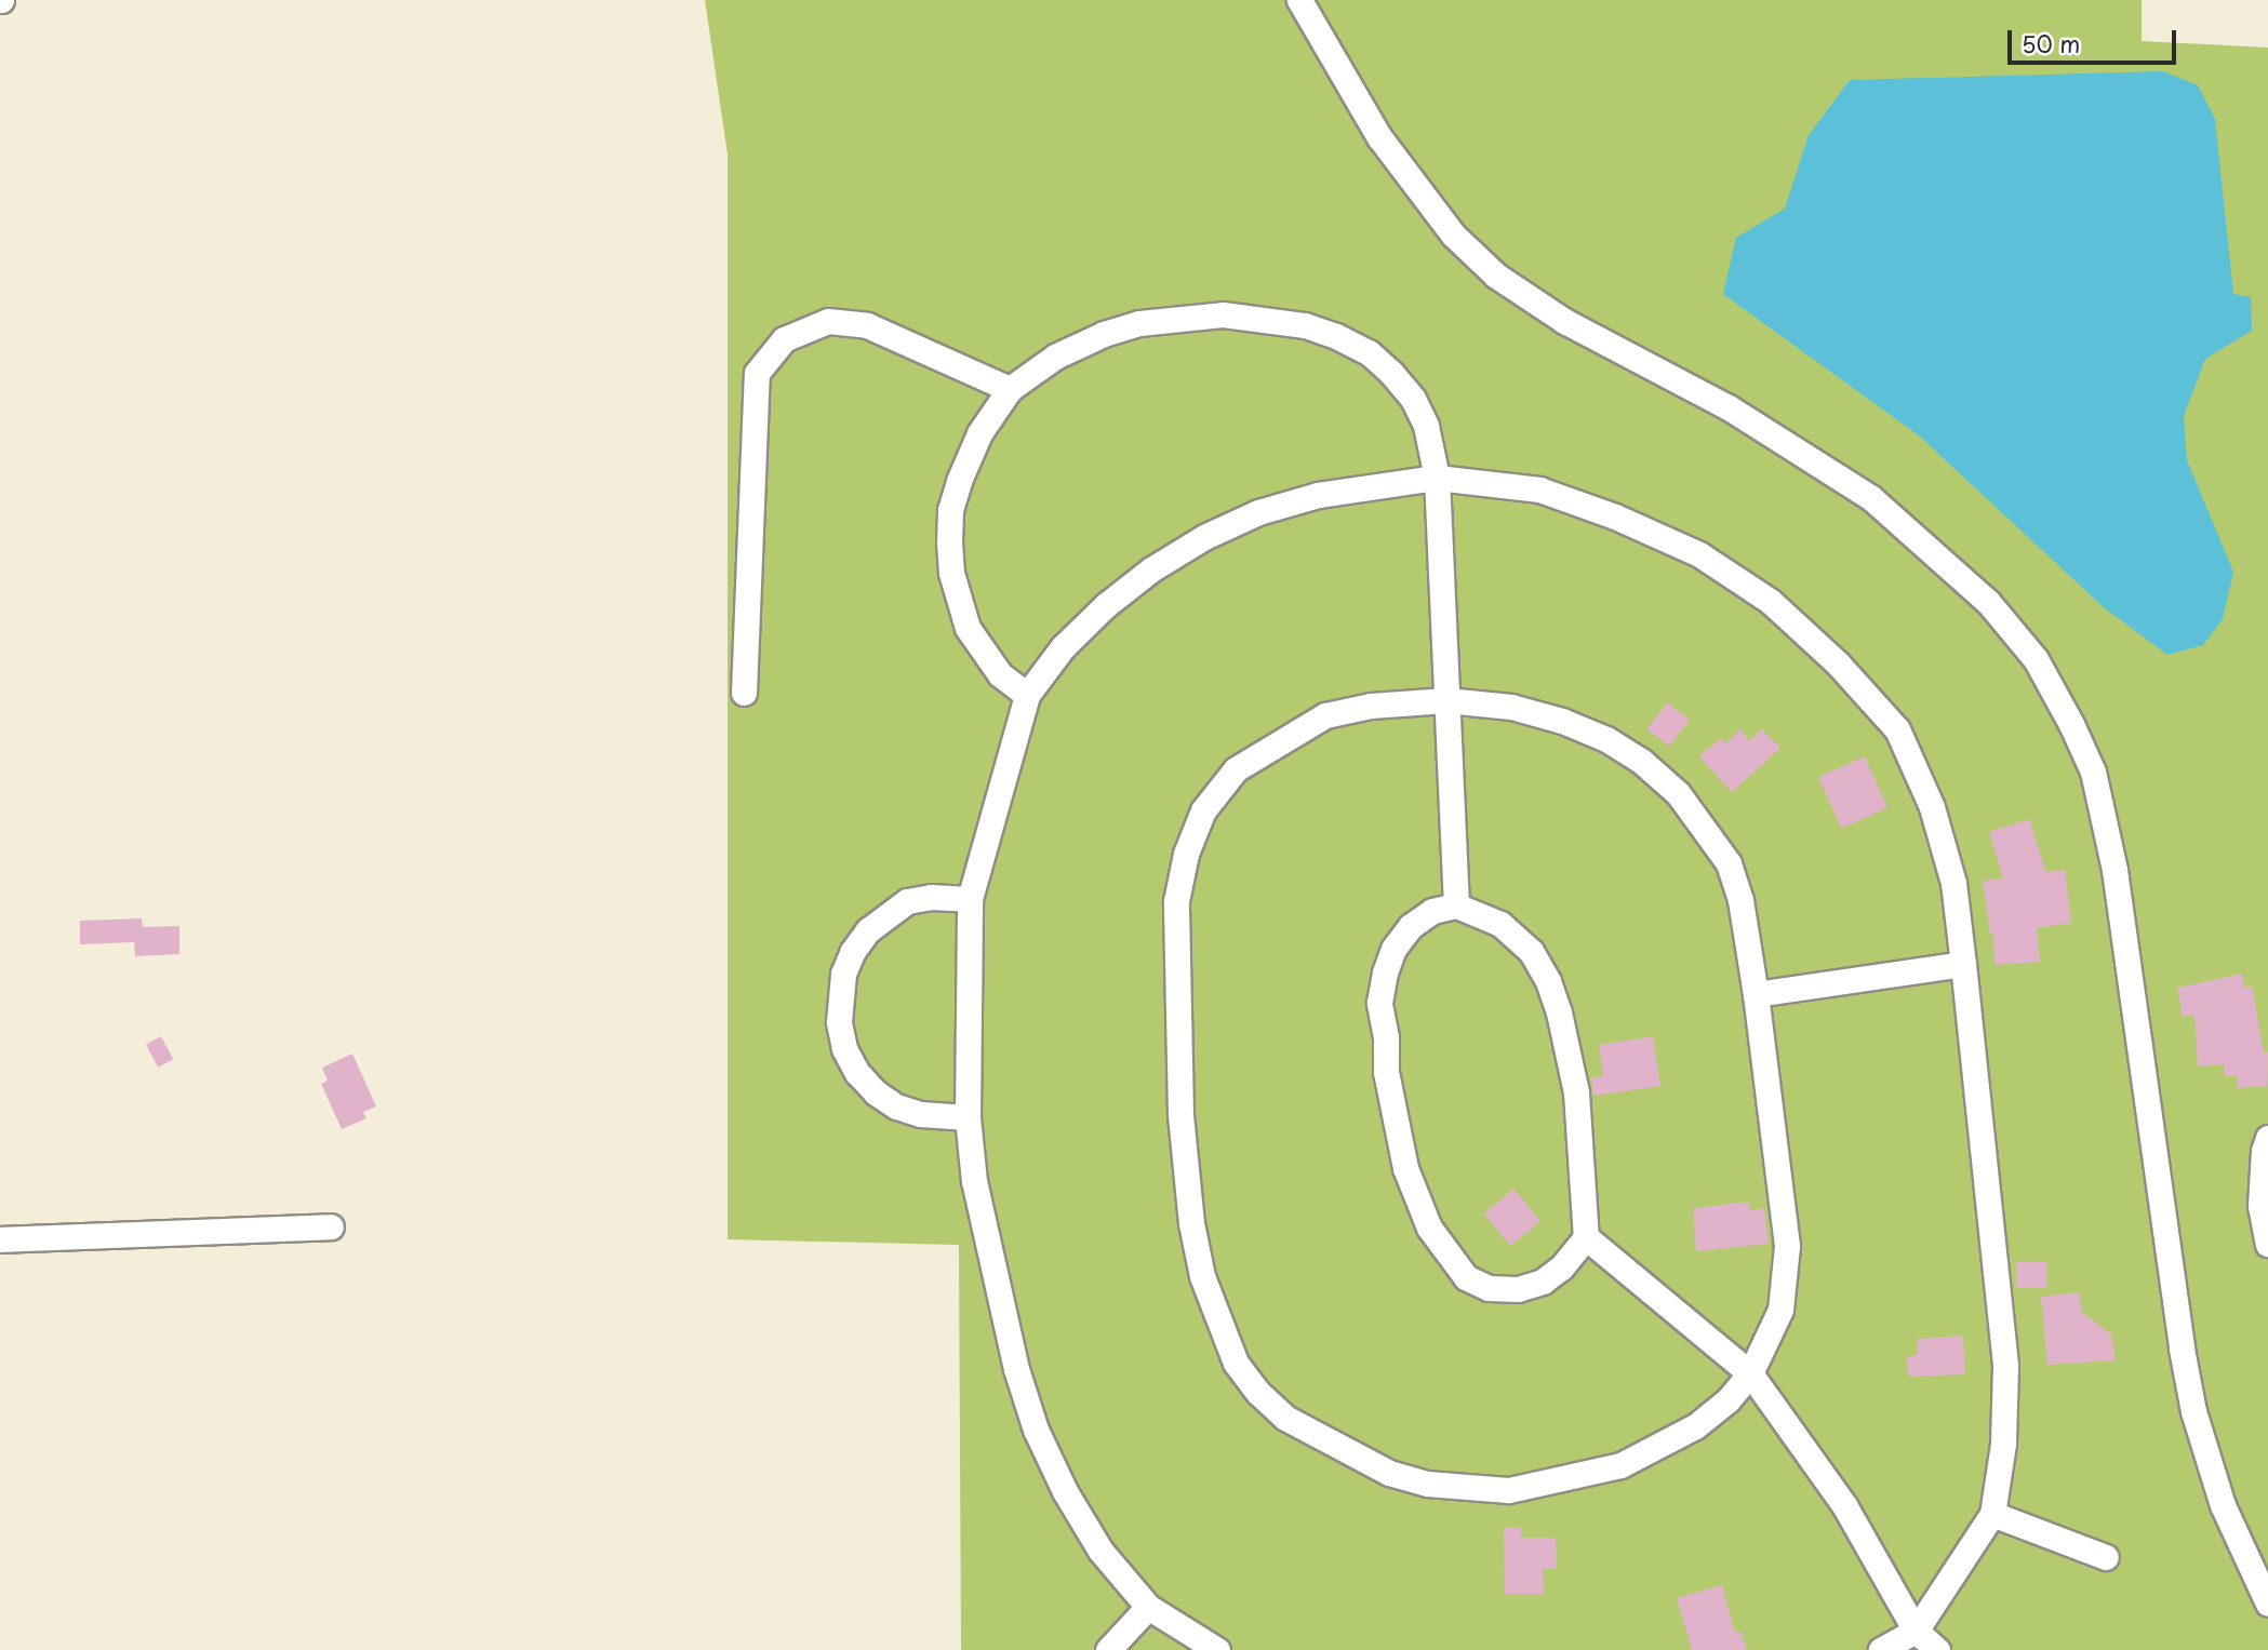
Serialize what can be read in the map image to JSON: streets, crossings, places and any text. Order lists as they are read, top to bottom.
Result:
{
  "scale_bar": "50 m"
}
